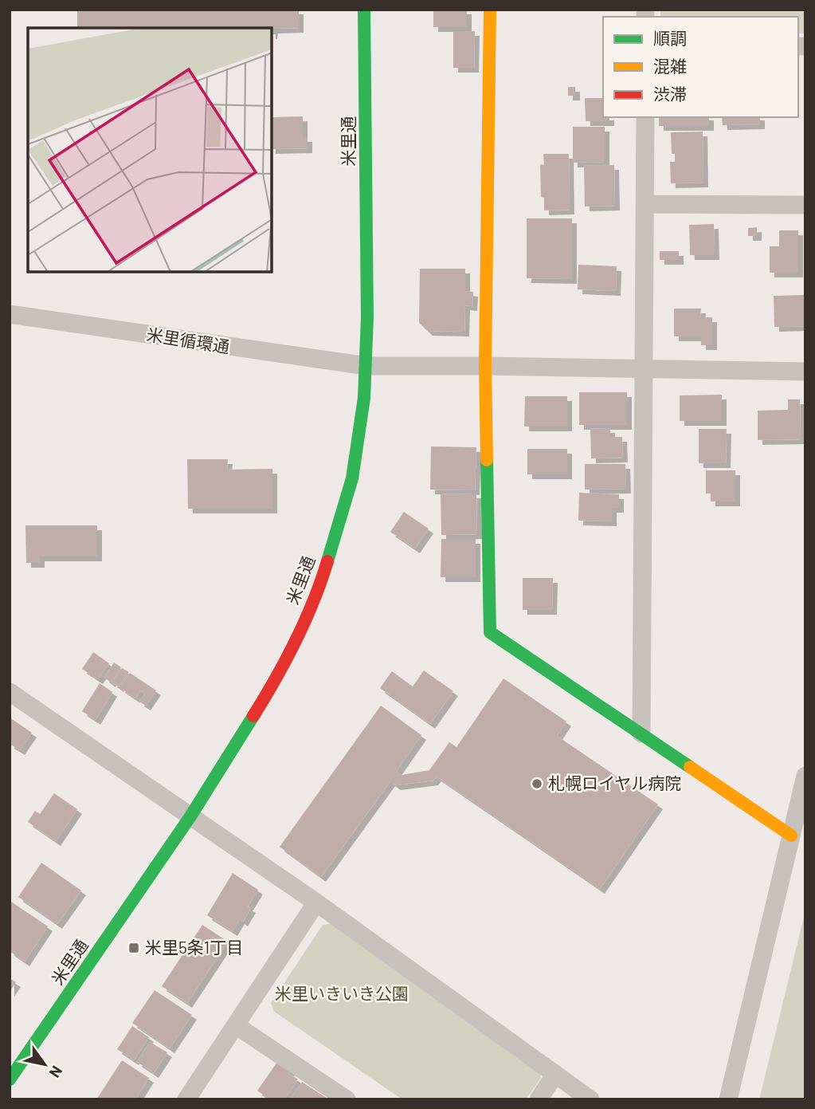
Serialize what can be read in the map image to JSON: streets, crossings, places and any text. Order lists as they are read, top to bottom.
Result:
{
  "streets": {
    "street": ["米里通", "米里循環通"]
  },
  "crossings": [
    ["米里通", "米里循環通"]
  ],
  "parks": ["米里いきいき公園"],
  "places": {
    "other": ["札幌ロイヤル病院"],
    "transit": ["米里5条1丁目"]
  },
  "legend": ["順調", "混雑", "渋滞"],
  "north": "bottom right"
}
